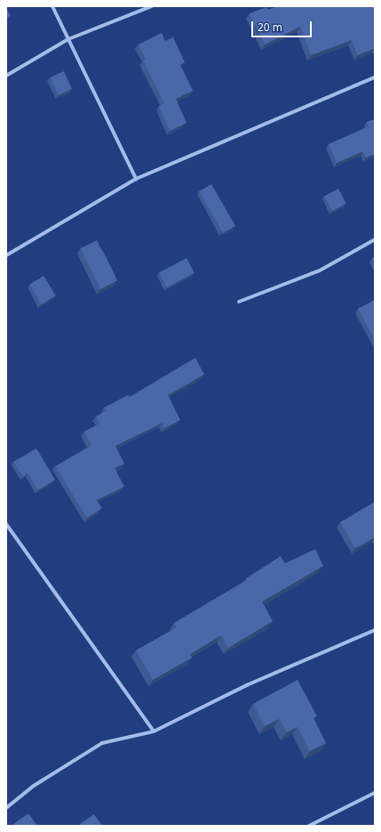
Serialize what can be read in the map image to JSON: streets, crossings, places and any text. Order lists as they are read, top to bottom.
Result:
{
  "scale_bar": "20 m"
}
